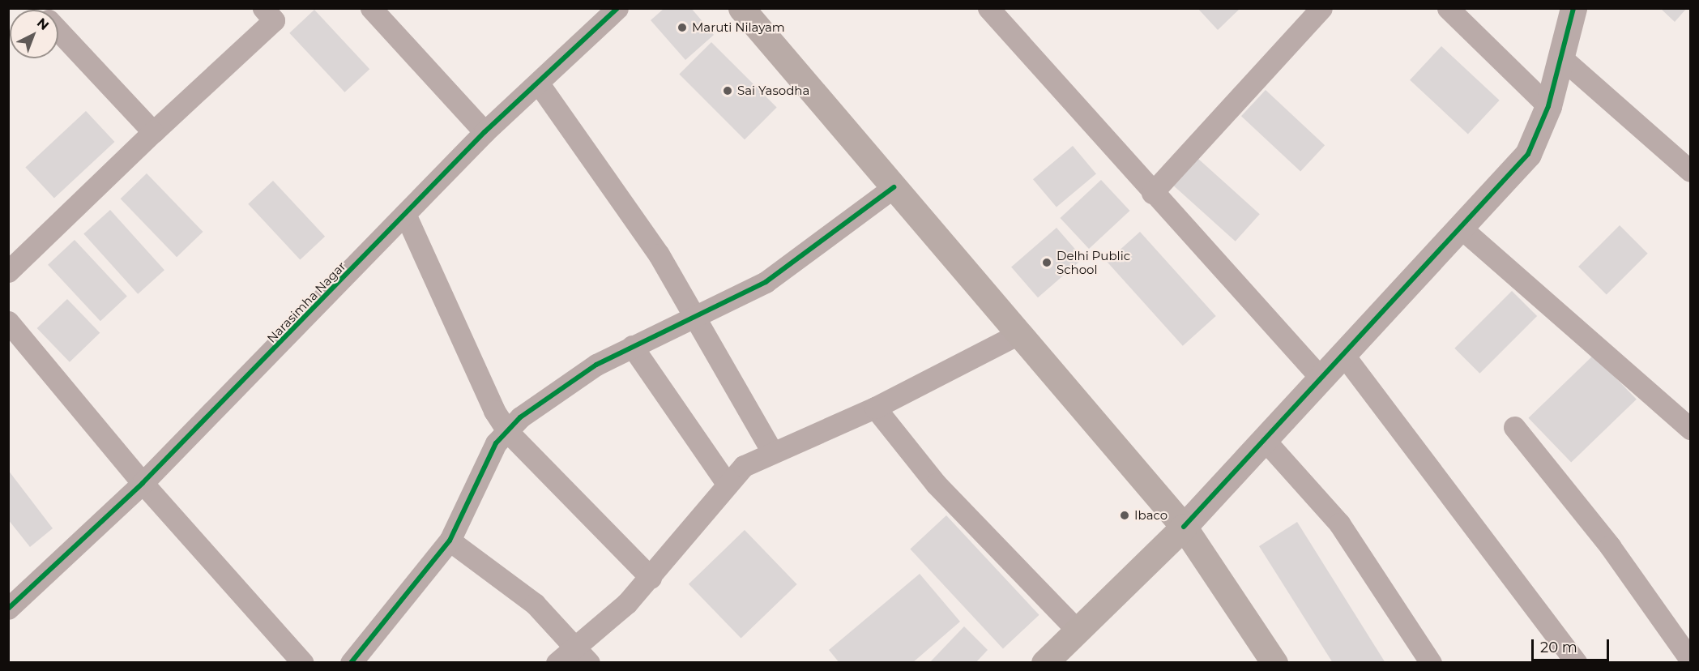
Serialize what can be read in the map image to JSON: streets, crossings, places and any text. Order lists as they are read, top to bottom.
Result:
{
  "streets": {
    "street": ["Narasimha Nagar"]
  },
  "places": [
    "Maruti Nilayam",
    "Sai Yasodha",
    "Delhi Public School",
    "Ibaco"
  ],
  "scale_bar": "20 m",
  "north": "top right"
}
